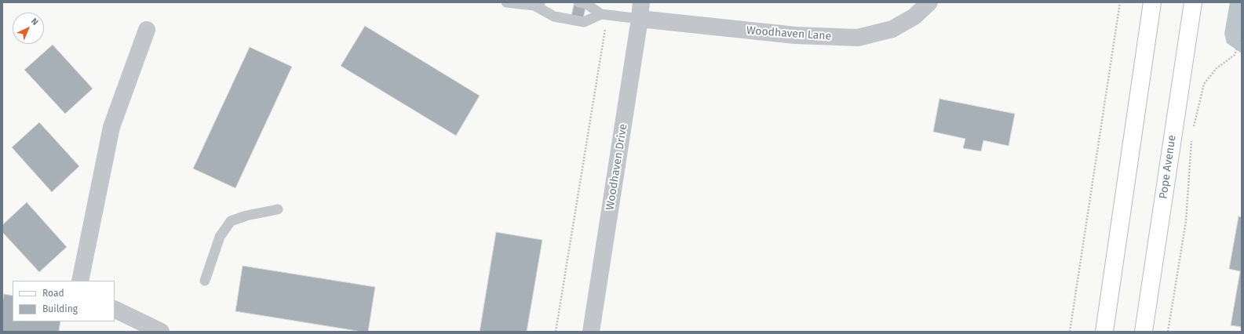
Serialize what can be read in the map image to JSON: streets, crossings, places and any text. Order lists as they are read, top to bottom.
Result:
{
  "streets": {
    "main road": ["Pope Avenue"],
    "street": ["Woodhaven Lane", "Woodhaven Drive"]
  },
  "crossings": [
    ["Woodhaven Lane", "Woodhaven Drive"]
  ],
  "legend": ["Road", "Building"],
  "north": "top right"
}
